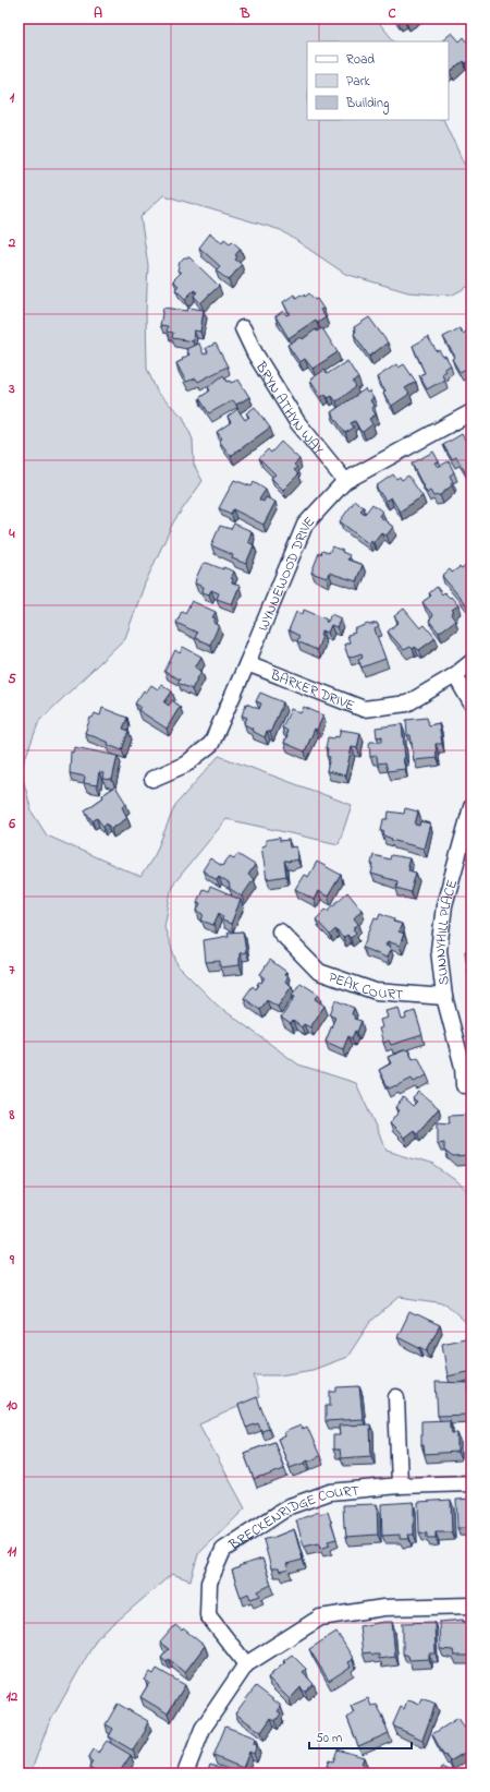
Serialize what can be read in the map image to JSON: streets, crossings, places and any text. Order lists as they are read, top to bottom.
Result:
{
  "streets": {
    "street": [
      "BRYN ATHYN WAY",
      "WYNNEWOOD DRIVE",
      "BARKER DRIVE",
      "SUNNYHILL PLACE",
      "PEAK COURT",
      "BRECKENRIDGE COURT"
    ]
  },
  "crossings": [
    ["BRYN ATHYN WAY", "WYNNEWOOD DRIVE"],
    ["WYNNEWOOD DRIVE", "BARKER DRIVE"],
    ["SUNNYHILL PLACE", "PEAK COURT"]
  ],
  "legend": ["Road", "Park", "Building"],
  "scale_bar": "50 m",
  "grid": {
    "columns": ["A", "B", "C"],
    "rows": [
      "1",
      "2",
      "3",
      "4",
      "5",
      "6",
      "7",
      "8",
      "9",
      "10",
      "11",
      "12"
    ]
  }
}
